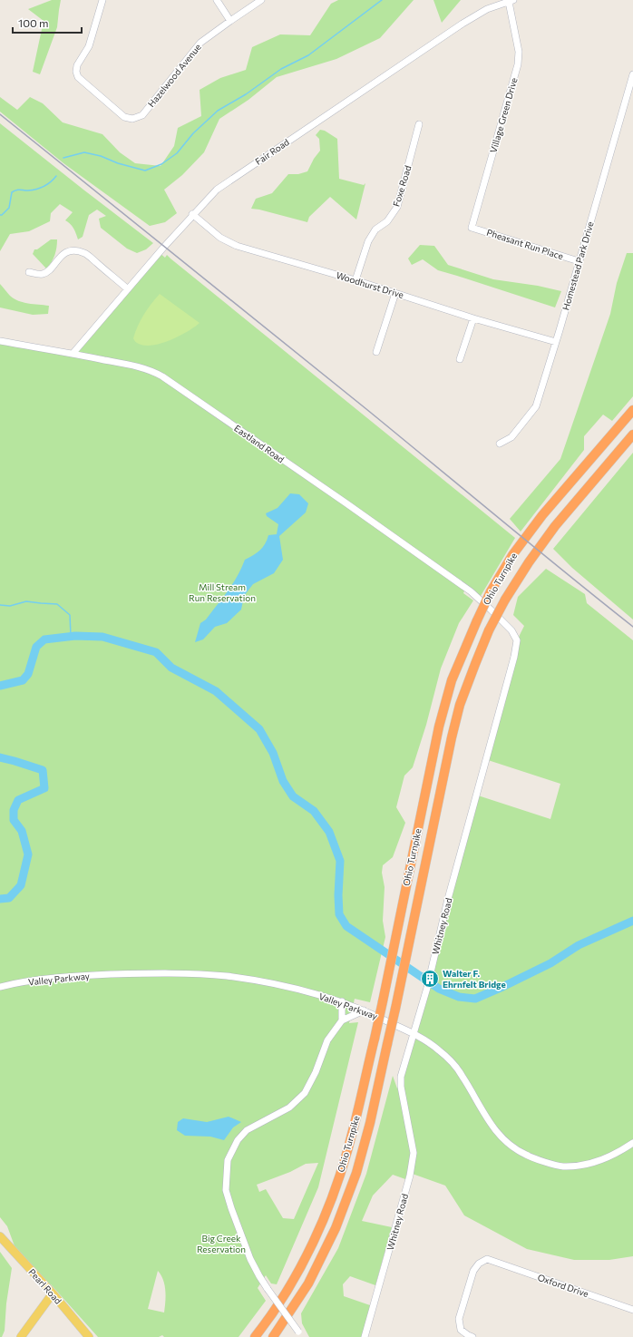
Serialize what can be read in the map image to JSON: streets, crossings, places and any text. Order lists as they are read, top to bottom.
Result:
{
  "streets": {
    "highway": ["Ohio Turnpike"],
    "main road": ["Pearl Road"],
    "street": [
      "Hazelwood Avenue",
      "Village Green Drive",
      "Fair Road",
      "Foxe Road",
      "Pheasant Run Place",
      "Homestead Park Drive",
      "Woodhurst Drive",
      "Eastland Road",
      "Whitney Road",
      "Valley Parkway",
      "Oxford Drive"
    ]
  },
  "crossings": [
    ["Village Green Drive", "Fair Road"],
    ["Village Green Drive", "Pheasant Run Place"],
    ["Fair Road", "Woodhurst Drive"],
    ["Fair Road", "Eastland Road"],
    ["Foxe Road", "Woodhurst Drive"],
    ["Pheasant Run Place", "Homestead Park Drive"],
    ["Homestead Park Drive", "Woodhurst Drive"],
    ["Eastland Road", "Whitney Road"],
    ["Whitney Road", "Valley Parkway"]
  ],
  "parks": ["Mill Stream Run Reservation", "Big Creek Reservation"],
  "places": {
    "building": ["Walter F. Ehrnfelt Bridge"]
  },
  "scale_bar": "100 m"
}
